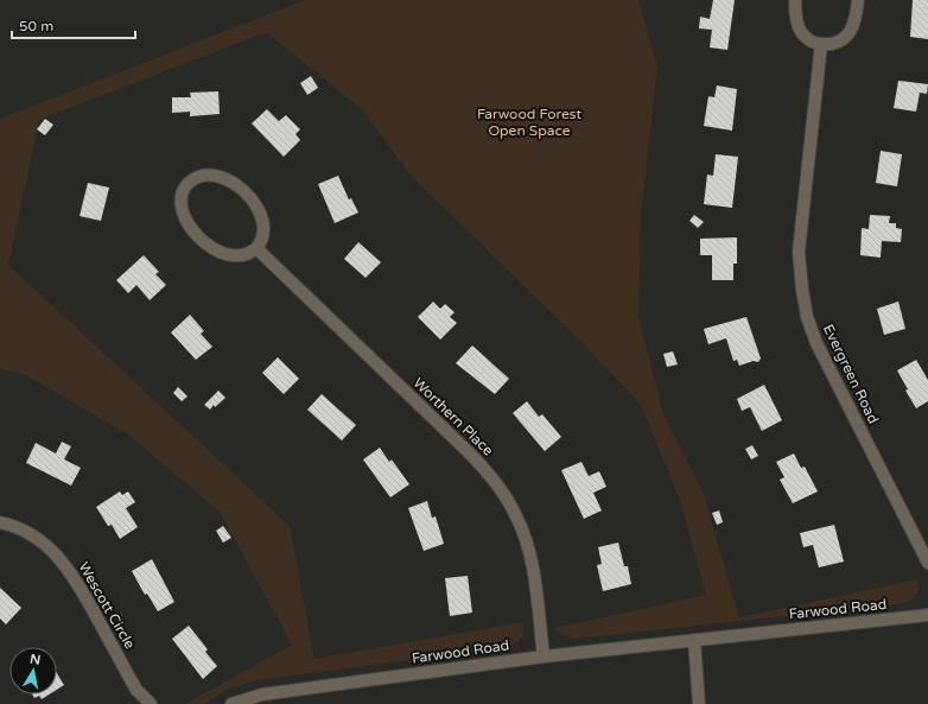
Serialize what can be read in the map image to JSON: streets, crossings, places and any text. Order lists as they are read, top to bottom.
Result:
{
  "streets": {
    "street": [
      "Evergreen Road",
      "Worthern Place",
      "Wescott Circle",
      "Farwood Road"
    ]
  },
  "crossings": [
    ["Worthern Place", "Farwood Road"]
  ],
  "parks": ["Farwood Forest Open Space"],
  "scale_bar": "50 m",
  "north": "top"
}
